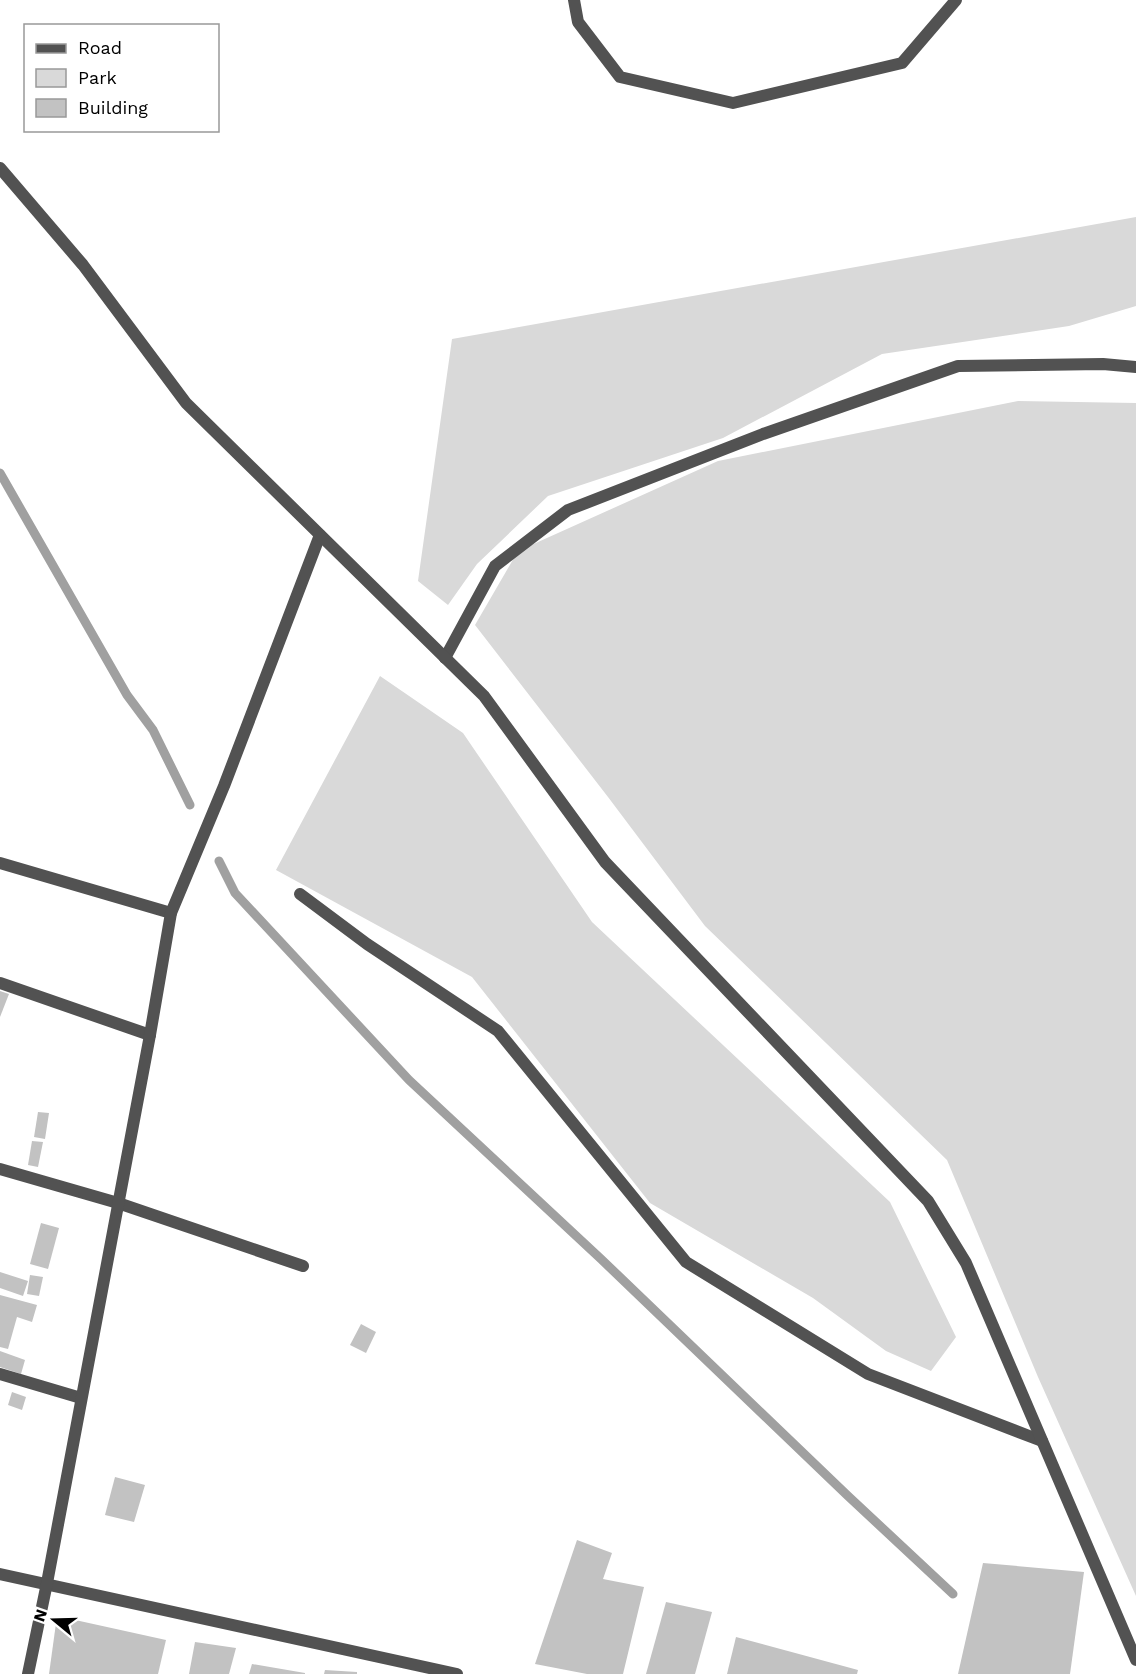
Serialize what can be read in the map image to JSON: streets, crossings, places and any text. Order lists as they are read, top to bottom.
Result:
{
  "legend": ["Road", "Park", "Building"],
  "north": "left"
}
